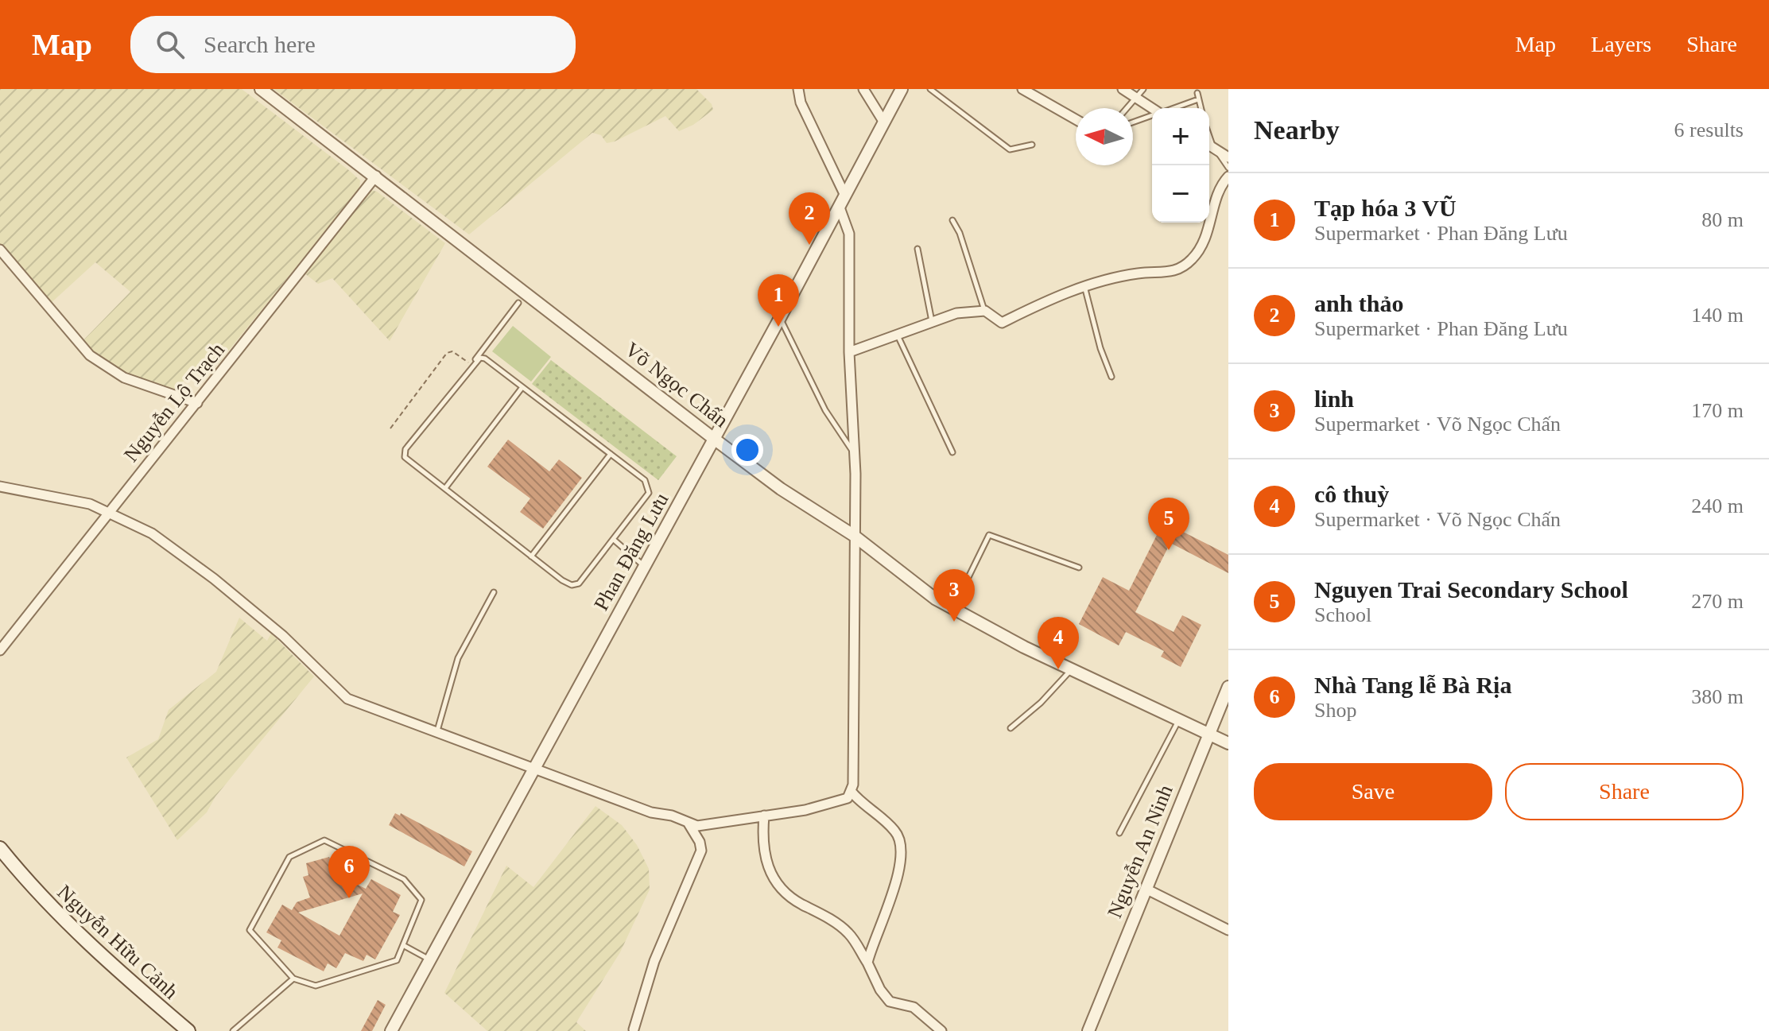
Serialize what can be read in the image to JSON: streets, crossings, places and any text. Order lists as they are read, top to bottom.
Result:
{
  "streets": {
    "main road": ["Nguyễn Hữu Cảnh"],
    "street": [
      "Võ Ngọc Chấn",
      "Nguyễn Lộ Trạch",
      "Phan Đăng Lưu",
      "Nguyễn An Ninh"
    ]
  },
  "crossings": [
    ["Võ Ngọc Chấn", "Nguyễn Lộ Trạch"],
    ["Võ Ngọc Chấn", "Phan Đăng Lưu"],
    ["Võ Ngọc Chấn", "Nguyễn An Ninh"]
  ],
  "north": "left",
  "page": {
    "header": "Map",
    "search": "Search here",
    "nav": ["Map", "Layers", "Share"],
    "heading": ["Nearby", "6 results"],
    "map_buttons": ["+", "−"],
    "list": [
      {
        "mark": "1",
        "name": "Tạp hóa 3 VŨ",
        "note": "Supermarket · Phan Đăng Lưu",
        "value": "80 m"
      },
      {
        "mark": "2",
        "name": "anh thảo",
        "note": "Supermarket · Phan Đăng Lưu",
        "value": "140 m"
      },
      {
        "mark": "3",
        "name": "linh",
        "note": "Supermarket · Võ Ngọc Chấn",
        "value": "170 m"
      },
      {
        "mark": "4",
        "name": "cô thuỳ",
        "note": "Supermarket · Võ Ngọc Chấn",
        "value": "240 m"
      },
      {
        "mark": "5",
        "name": "Nguyen Trai Secondary School",
        "note": "School",
        "value": "270 m"
      },
      {
        "mark": "6",
        "name": "Nhà Tang lễ Bà Rịa",
        "note": "Shop",
        "value": "380 m"
      }
    ],
    "pins": [
      "2",
      "1",
      "5",
      "3",
      "4",
      "6"
    ],
    "buttons": ["Save", "Share"]
  }
}
